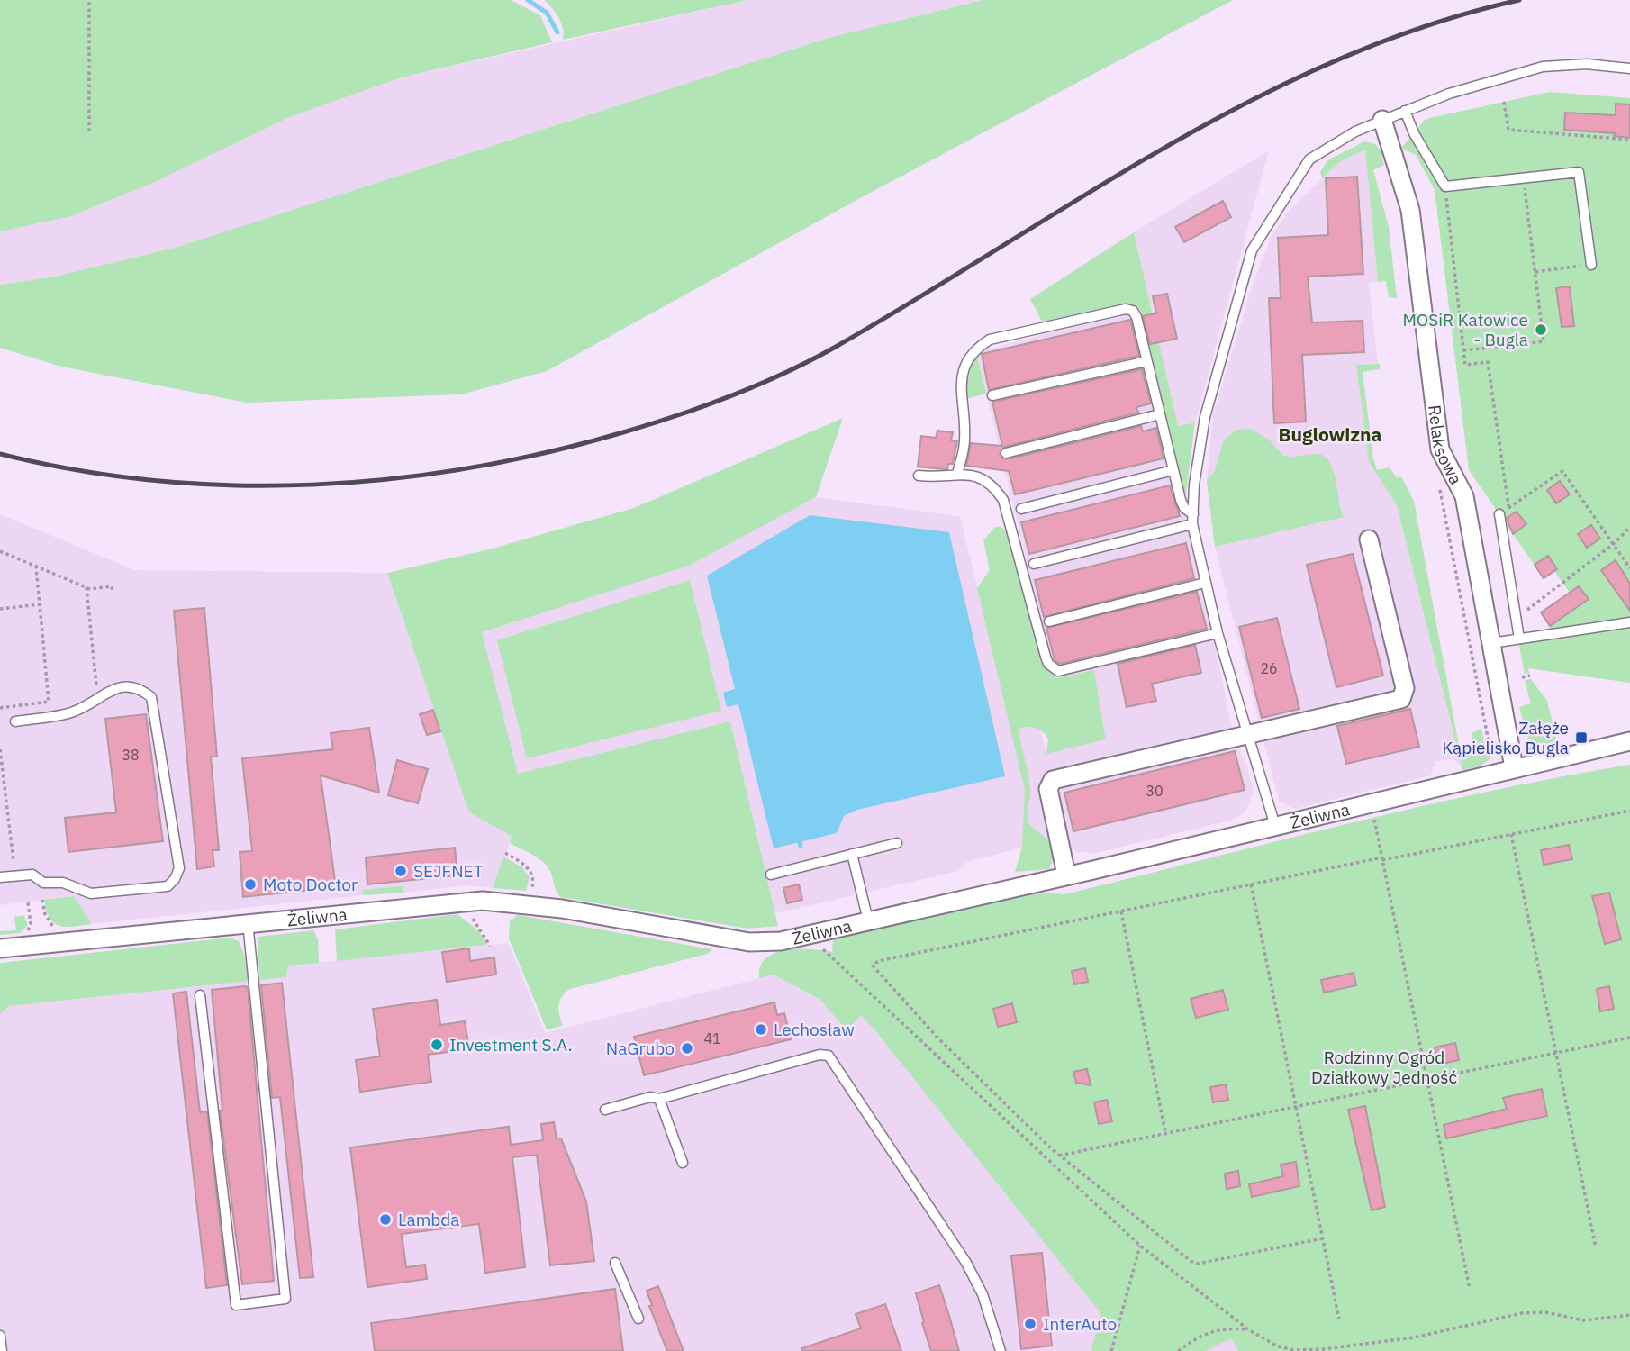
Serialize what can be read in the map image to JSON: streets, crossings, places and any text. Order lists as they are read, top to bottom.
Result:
{
  "streets": {
    "street": ["Relaksowa", "Żeliwna"]
  },
  "crossings": [
    ["Relaksowa", "Żeliwna"]
  ],
  "districts": ["Buglowizna"],
  "parks": ["Rodzinny Ogród Działkowy Jedność"],
  "places": {
    "other": [
      "MOSiR Katowice - Bugla",
      "SEJFNET",
      "Moto Doctor",
      "Lechosław",
      "Investment S.A.",
      "NaGrubo",
      "Lambda",
      "InterAuto"
    ],
    "transit": ["Załęże Kąpielisko Bugla"]
  },
  "house_numbers": [
    "26",
    "38",
    "30",
    "41"
  ]
}
